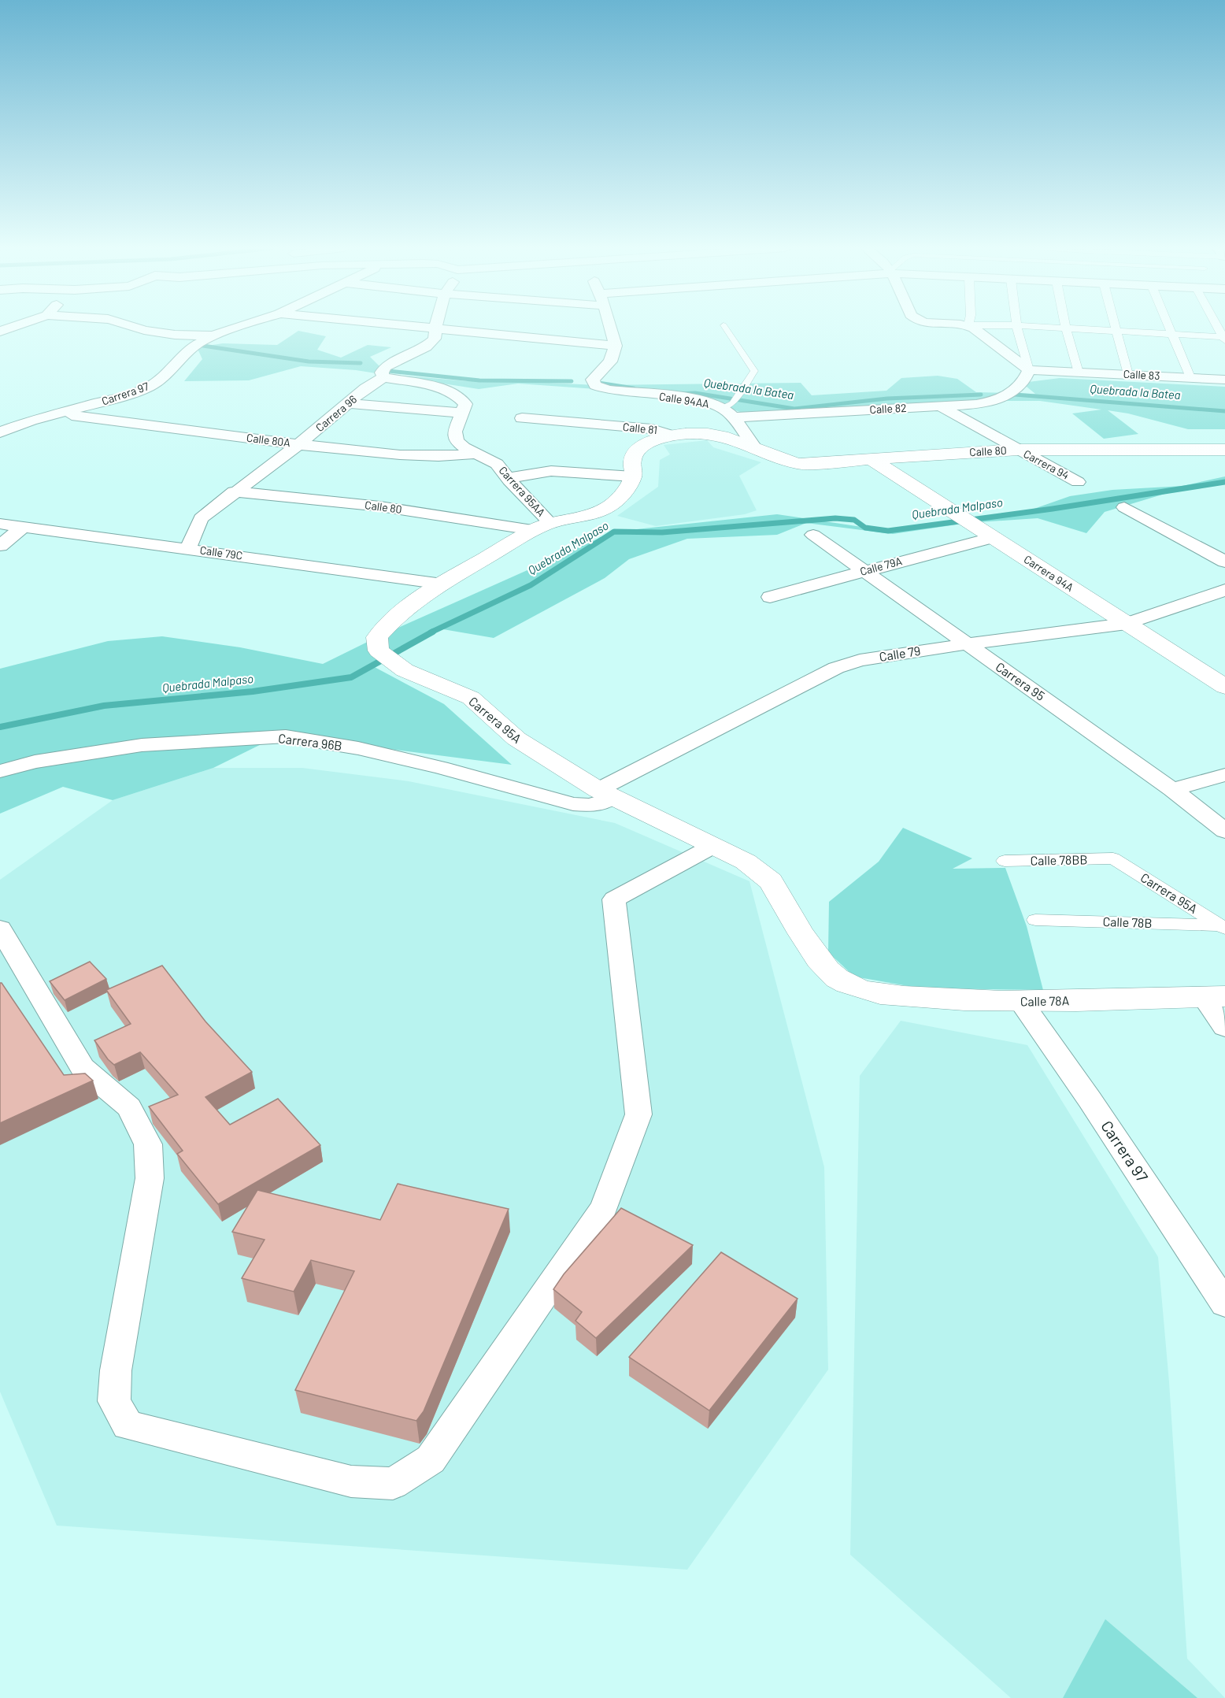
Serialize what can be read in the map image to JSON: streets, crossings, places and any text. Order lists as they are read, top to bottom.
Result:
{
  "streets": {
    "street": [
      "Calle 83",
      "Carrera 97",
      "Calle 94AA",
      "Calle 82",
      "Carrera 96",
      "Calle 81",
      "Calle 80A",
      "Calle 80",
      "Carrera 94",
      "Carrera 95AA",
      "Calle 79C",
      "Calle 79A",
      "Carrera 94A",
      "Calle 79",
      "Carrera 95",
      "Carrera 95A",
      "Carrera 96B",
      "Calle 78BB",
      "Calle 78B",
      "Calle 78A"
    ]
  },
  "crossings": [
    ["Calle 83", "Calle 82"],
    ["Carrera 97", "Calle 80A"],
    ["Carrera 97", "Calle 78A"],
    ["Calle 94AA", "Calle 82"],
    ["Calle 82", "Carrera 94"],
    ["Carrera 96", "Calle 80A"],
    ["Carrera 96", "Calle 80"],
    ["Carrera 96", "Calle 79C"],
    ["Calle 81", "Calle 80"],
    ["Calle 81", "Carrera 95A"],
    ["Calle 80A", "Carrera 95AA"],
    ["Calle 80", "Carrera 94"],
    ["Calle 80", "Carrera 95AA"],
    ["Calle 80", "Carrera 94A"],
    ["Calle 80", "Carrera 95A"],
    ["Carrera 95AA", "Carrera 95A"],
    ["Calle 79C", "Carrera 95A"],
    ["Calle 79A", "Carrera 94A"],
    ["Calle 79A", "Carrera 95"],
    ["Carrera 94A", "Calle 79"],
    ["Calle 79", "Carrera 95"],
    ["Calle 79", "Carrera 95A"],
    ["Calle 79", "Carrera 96B"],
    ["Carrera 95A", "Carrera 96B"],
    ["Carrera 95A", "Calle 78BB"],
    ["Carrera 95A", "Calle 78B"],
    ["Carrera 95A", "Calle 78A"]
  ],
  "water": ["Quebrada la Batea", "Quebrada Malpaso"]
}
